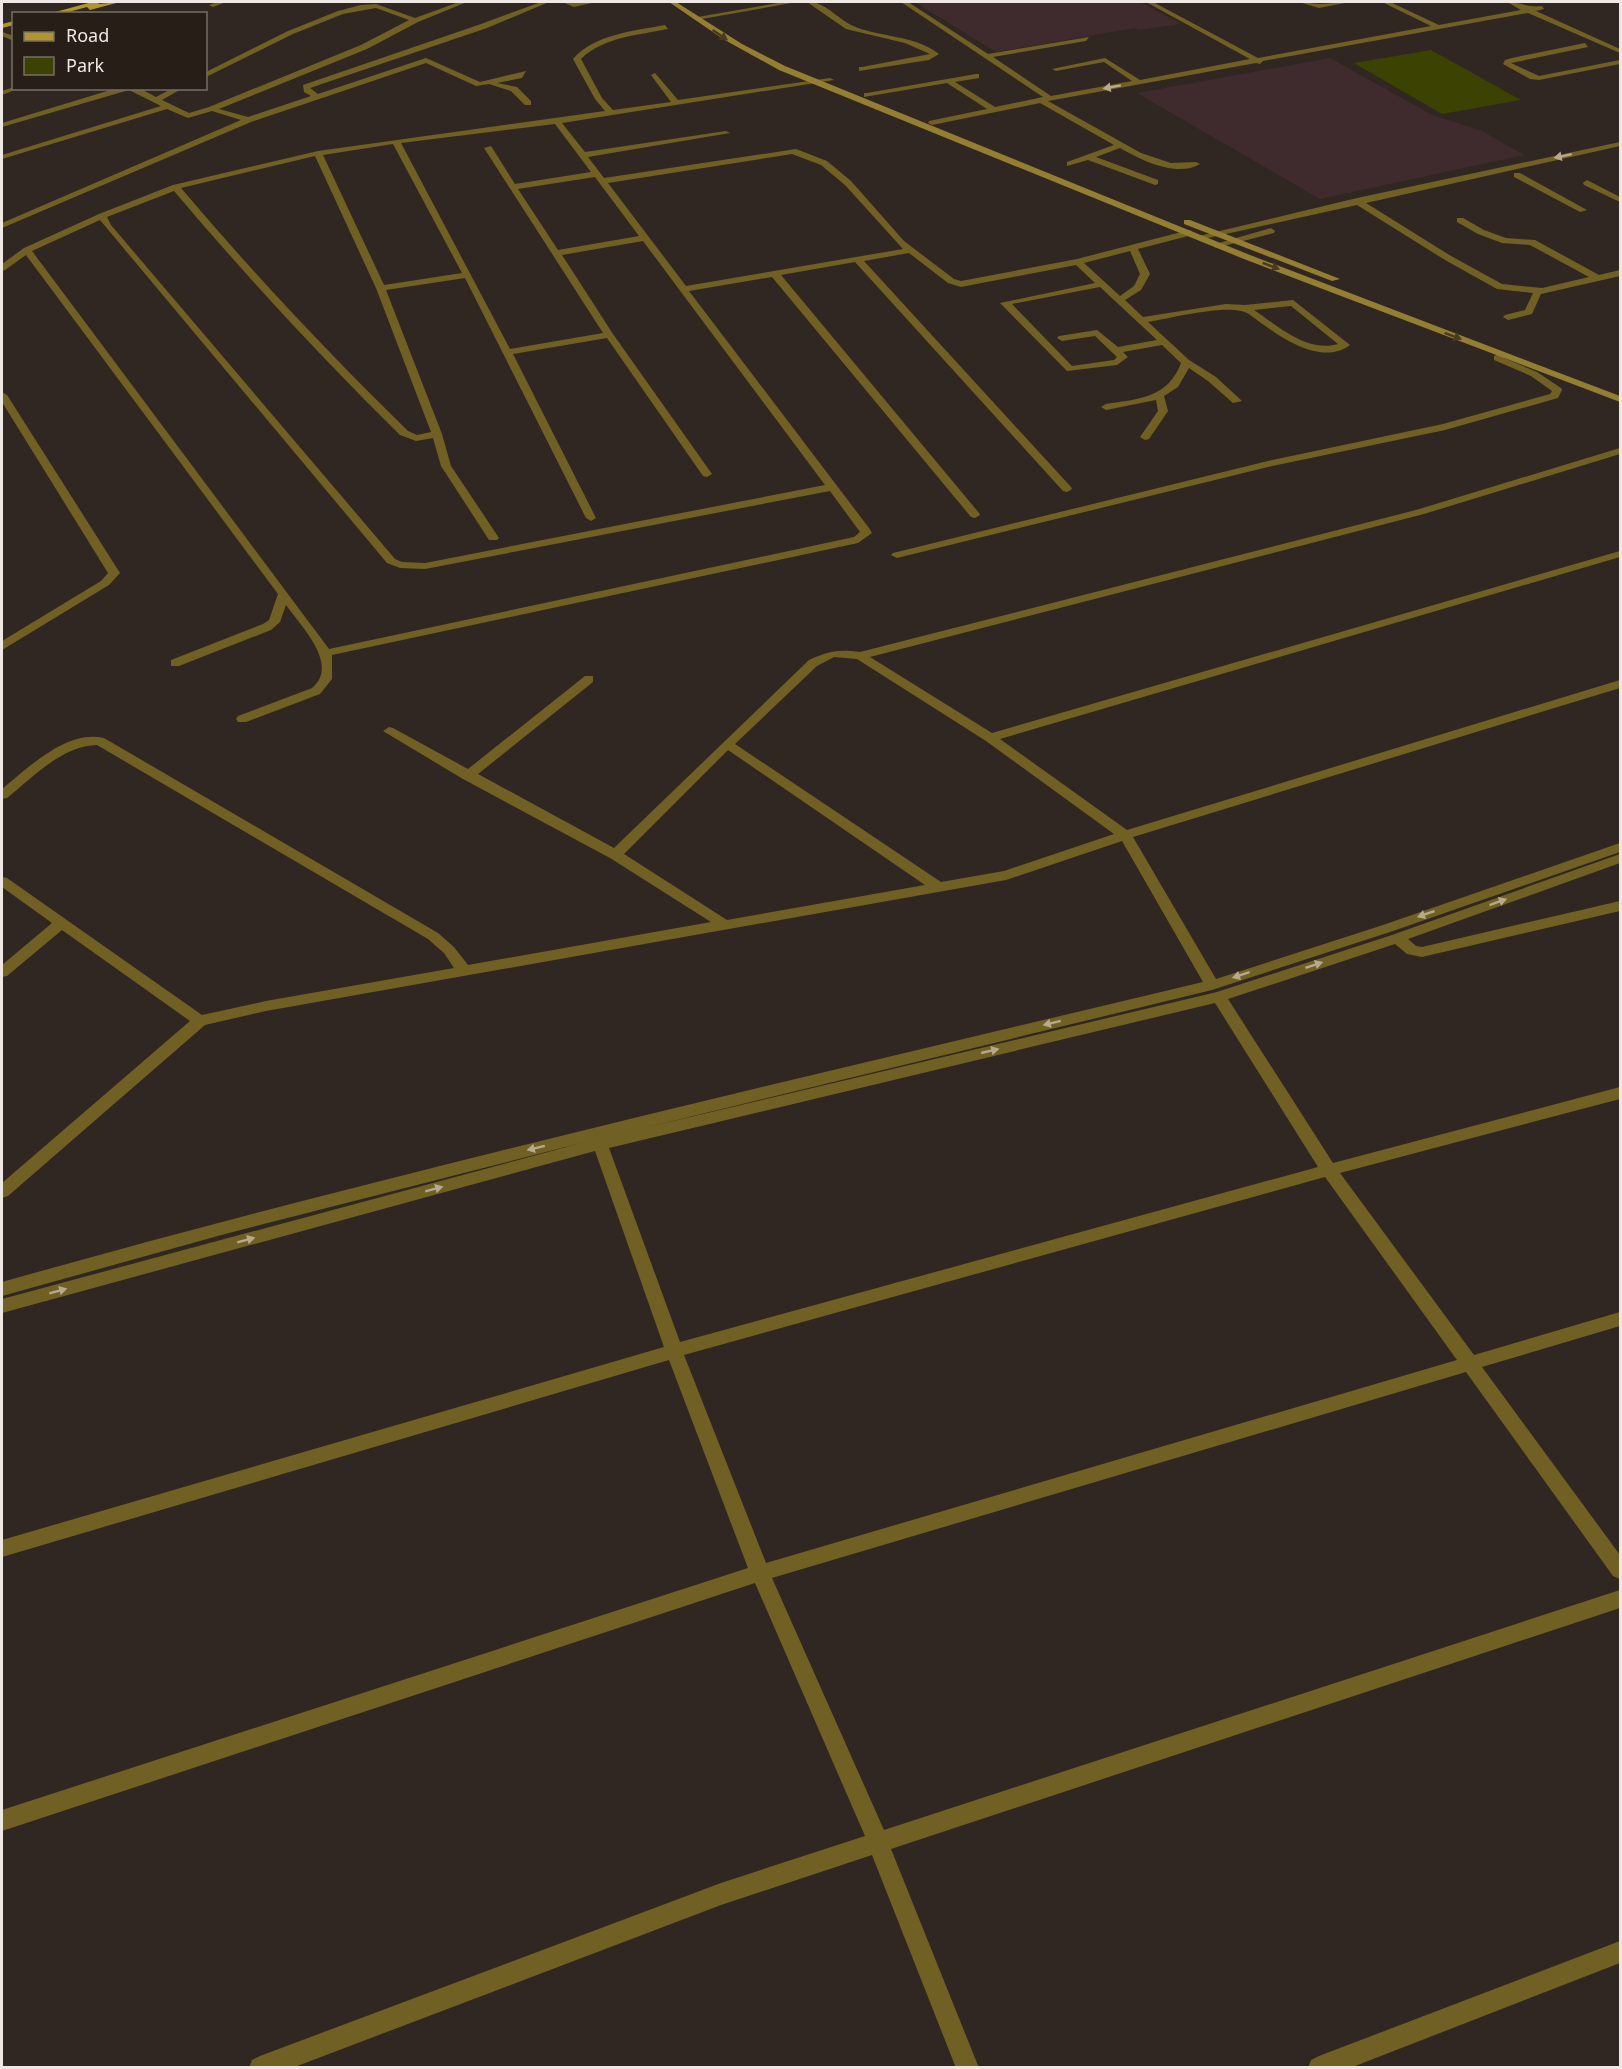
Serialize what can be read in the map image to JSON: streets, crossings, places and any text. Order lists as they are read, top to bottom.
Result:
{
  "legend": ["Road", "Park"]
}
